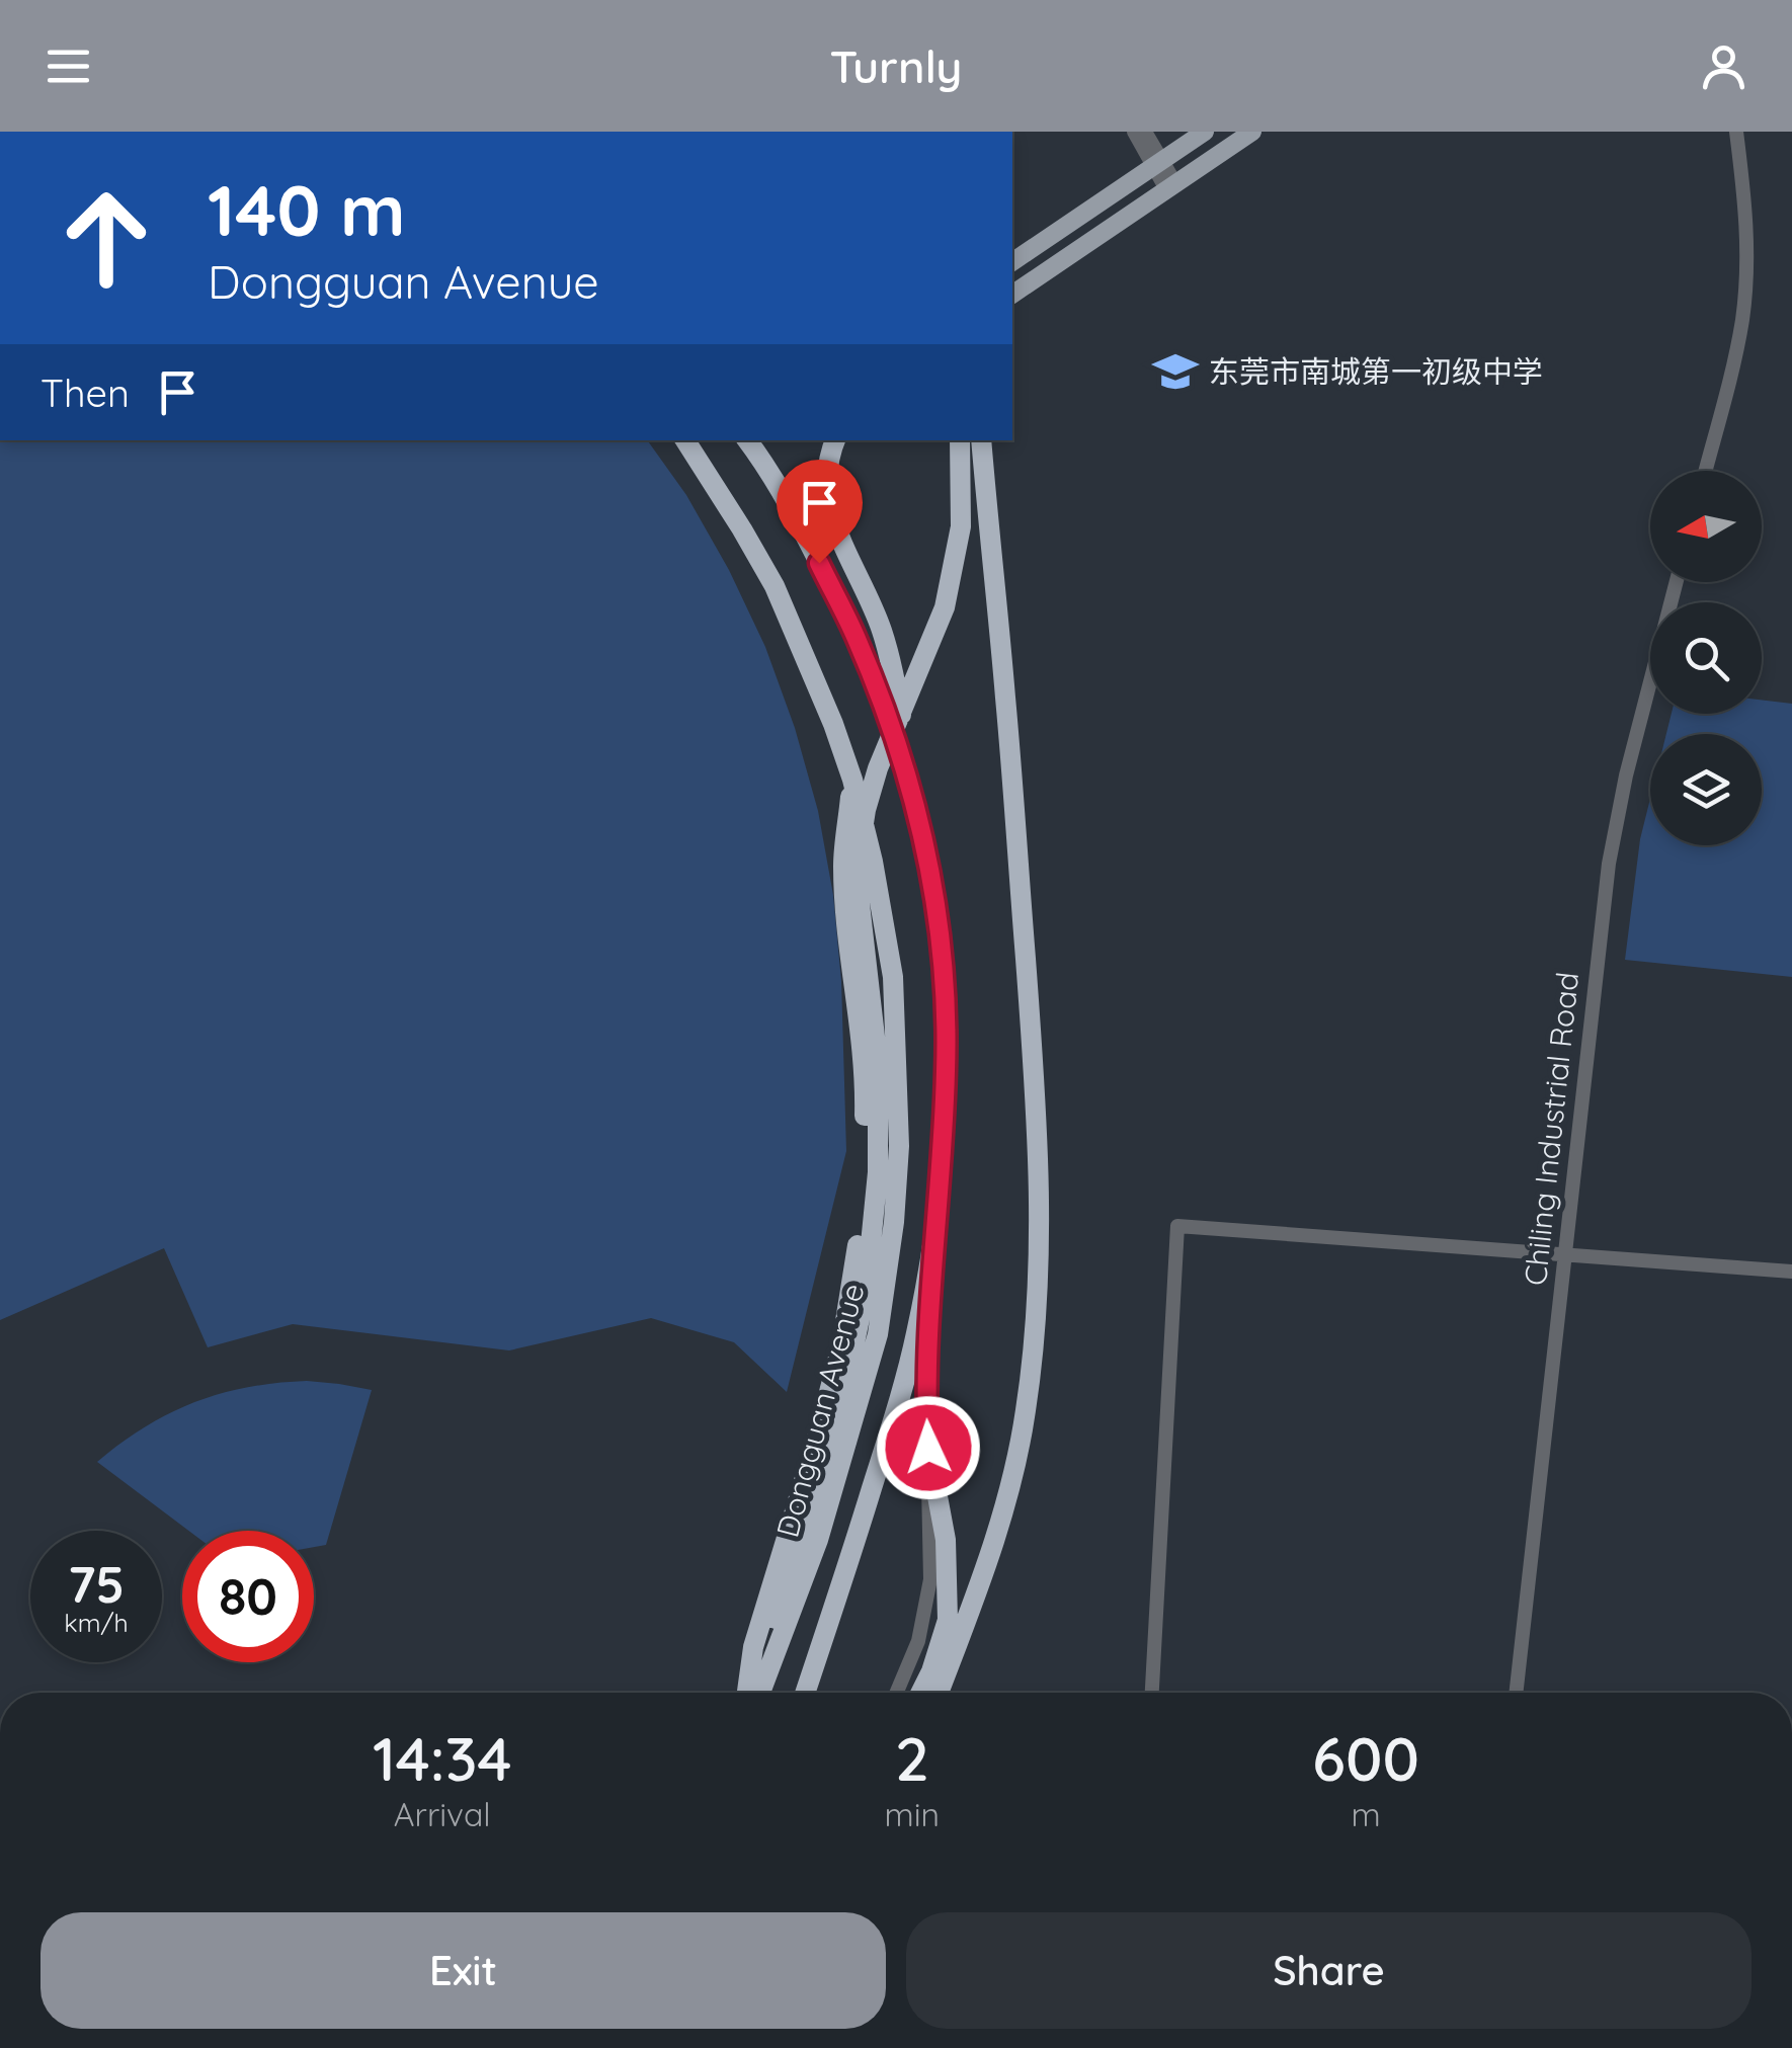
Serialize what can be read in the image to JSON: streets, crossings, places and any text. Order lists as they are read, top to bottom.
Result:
{
  "streets": {
    "highway": ["Dongguan Avenue"],
    "street": ["Chiling Industrial Road"]
  },
  "places": {
    "school or university": ["东莞市南城第一初级中学"]
  },
  "north": "left",
  "page": {
    "header": "Turnly",
    "turn": ["140 m", "Dongguan Avenue"],
    "then": "Then",
    "speed": "75 km/h",
    "limit": "80",
    "eta": [
      "14:34",
      "Arrival",
      "2",
      "min",
      "600",
      "m"
    ],
    "buttons": ["Exit", "Share"]
  }
}
